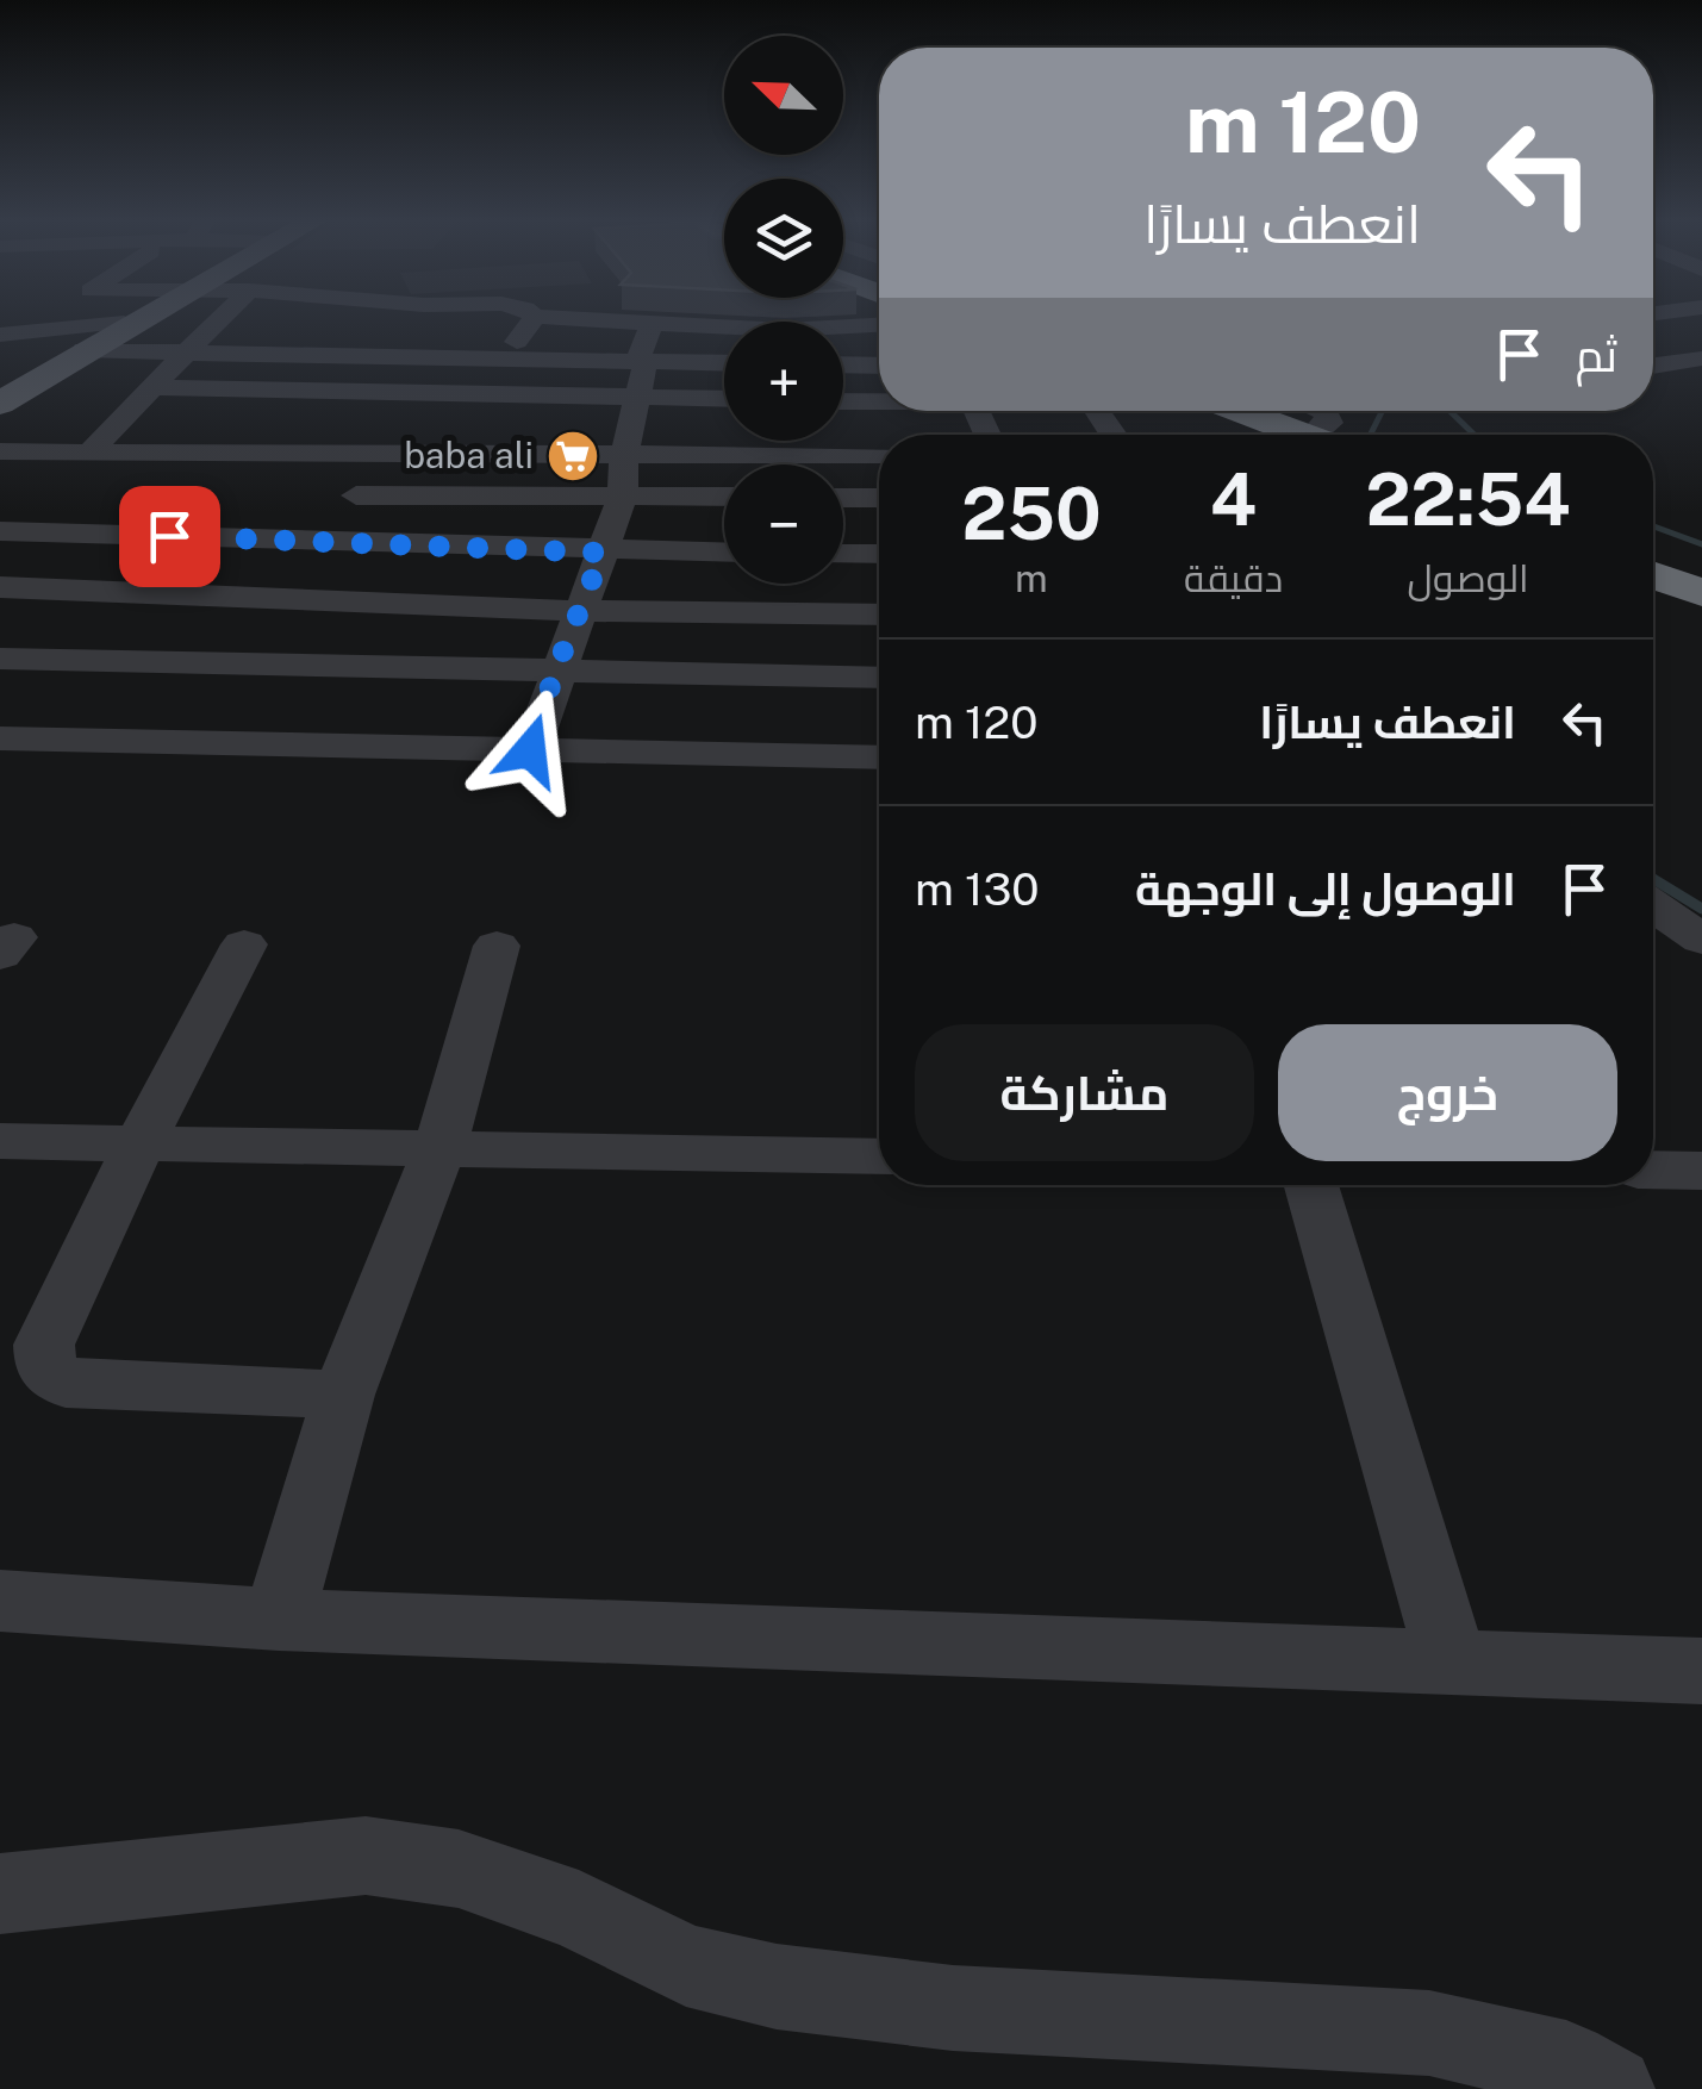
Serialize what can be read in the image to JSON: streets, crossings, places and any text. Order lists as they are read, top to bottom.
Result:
{
  "places": {
    "supermarket": ["baba ali"]
  },
  "north": "top left",
  "page": {
    "map_buttons": ["+", "−"],
    "turn": ["120 m", "انعطف يسارًا"],
    "then": "ثم",
    "eta": [
      "22:54",
      "الوصول",
      "4",
      "دقيقة",
      "250",
      "m"
    ],
    "list": [
      {
        "name": "انعطف يسارًا",
        "value": "120 m"
      },
      {
        "name": "الوصول إلى الوجهة",
        "value": "130 m"
      }
    ],
    "buttons": ["خروج", "مشاركة"]
  }
}
